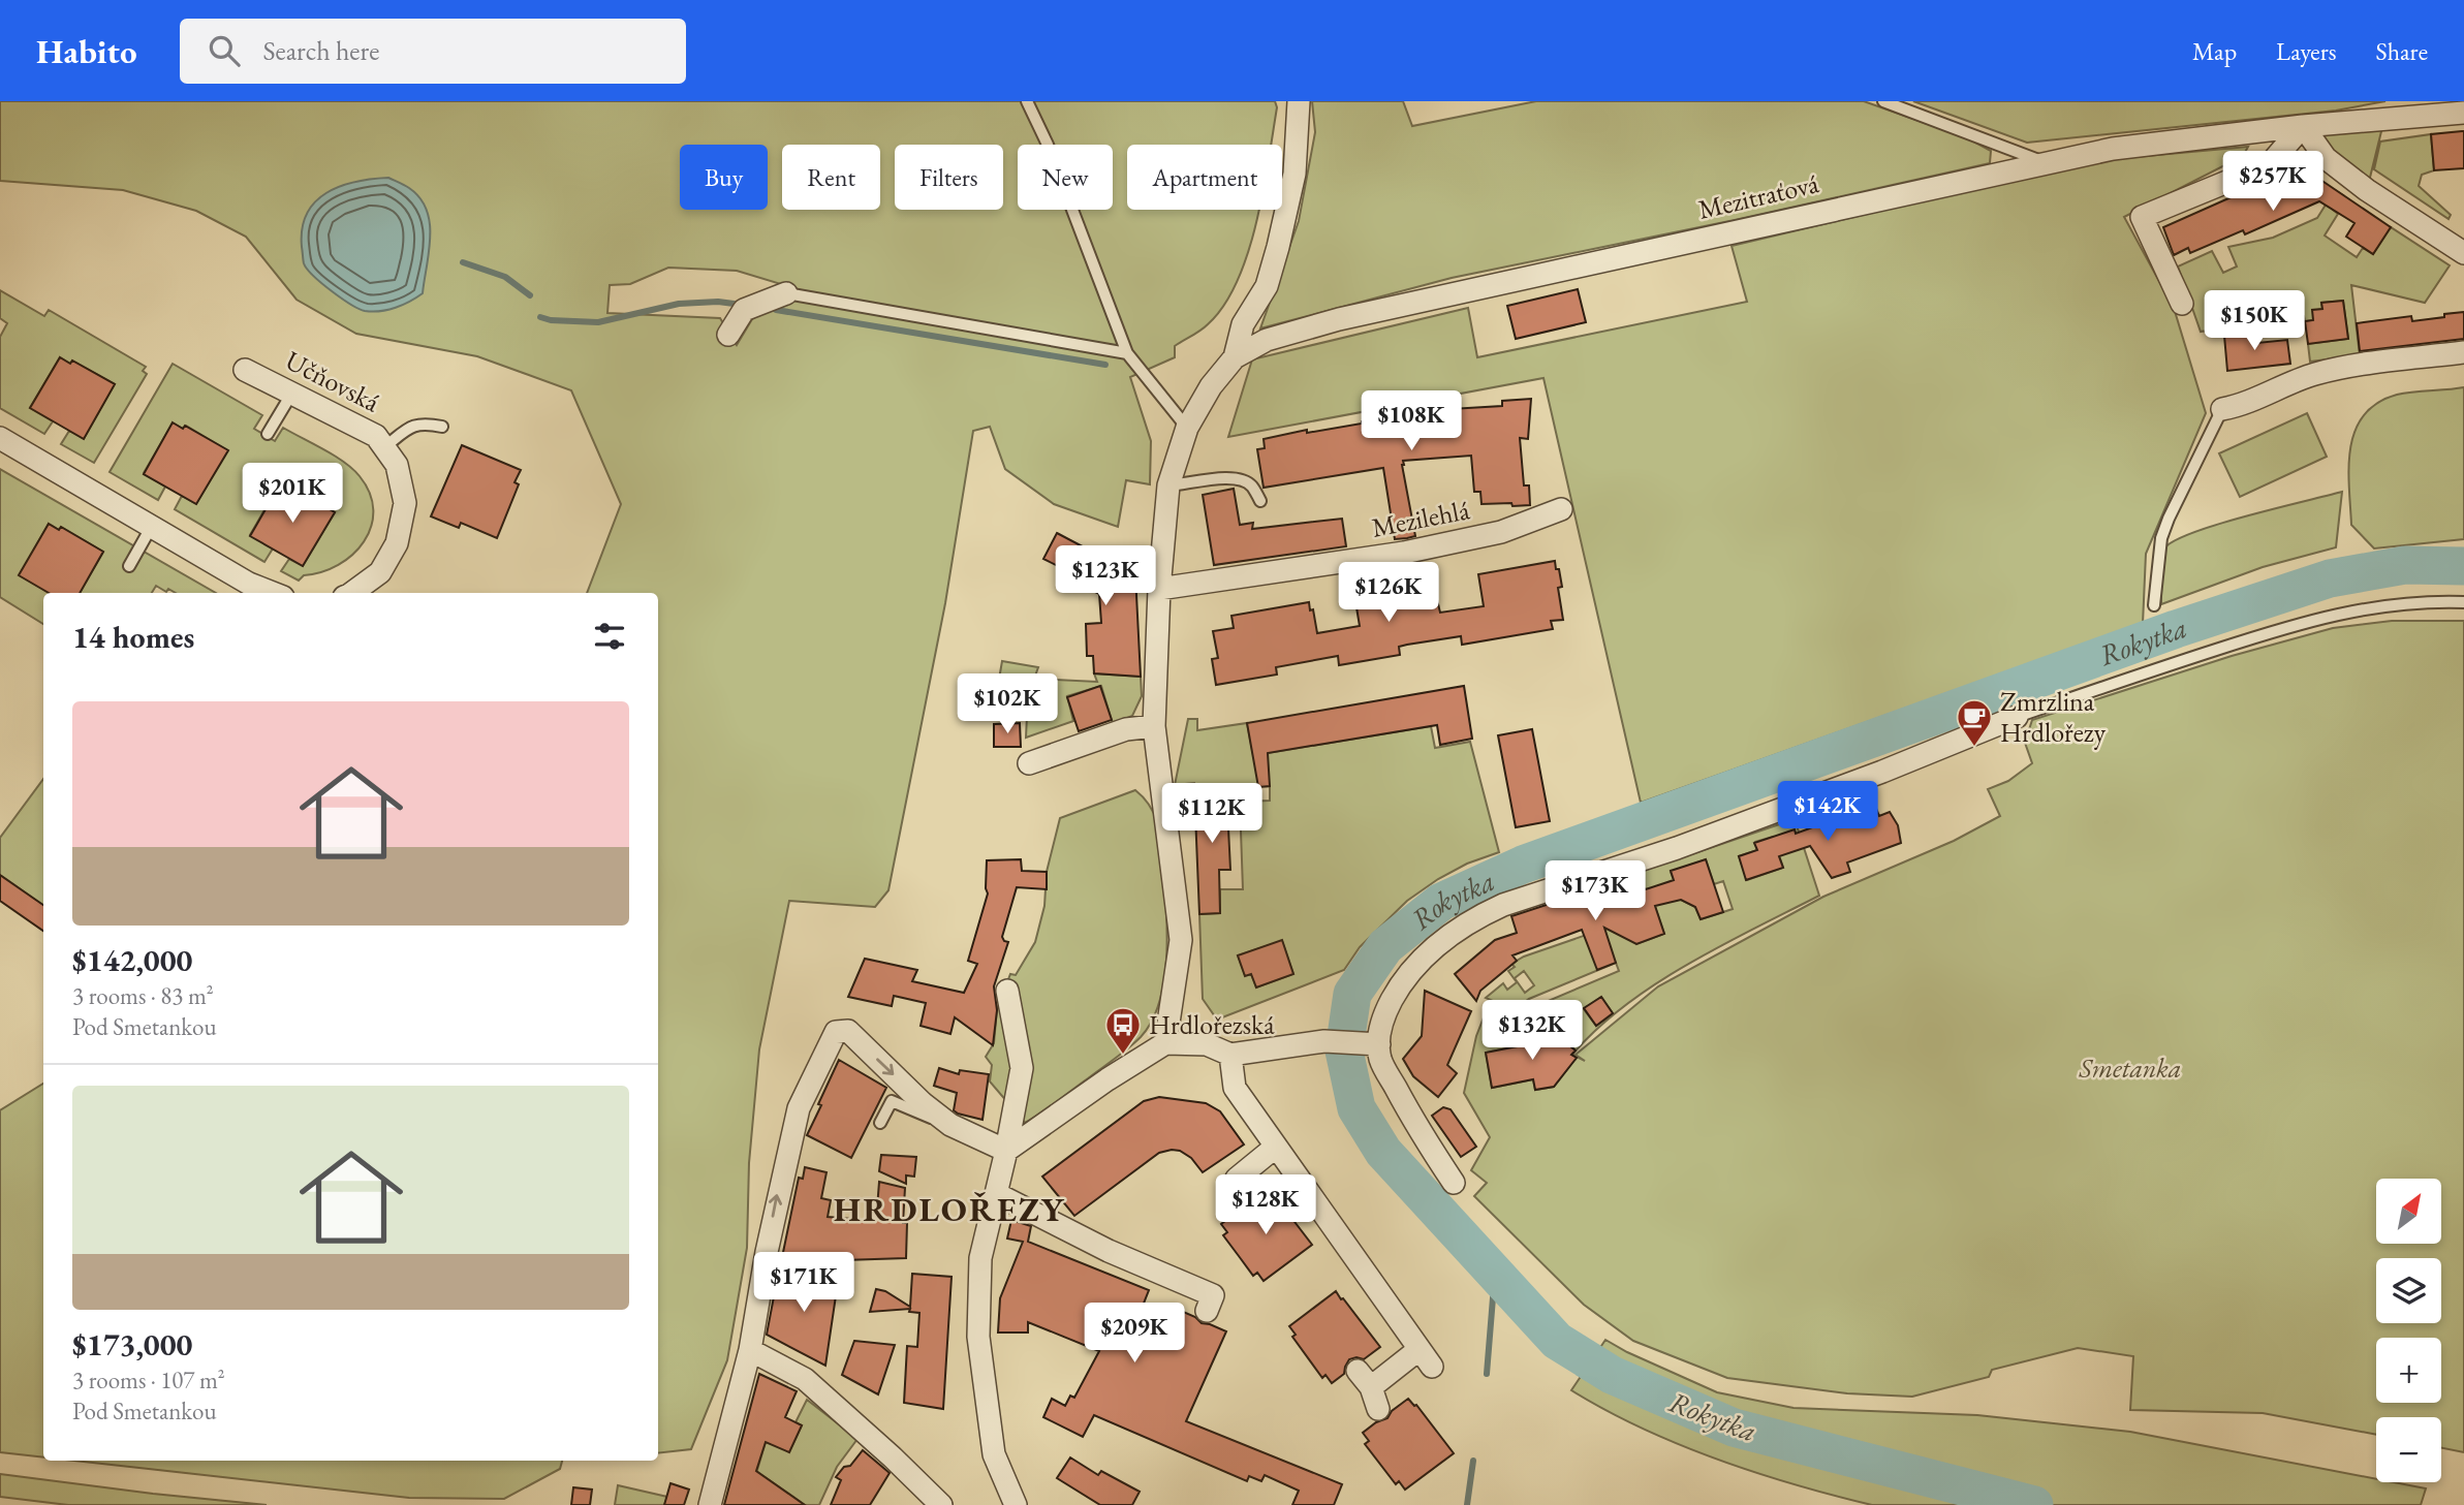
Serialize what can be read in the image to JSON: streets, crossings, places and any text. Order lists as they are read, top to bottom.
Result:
{
  "streets": {
    "street": ["Mezitraťová", "Učňovská", "Mezilehlá"]
  },
  "districts": ["HRDLOŘEZY"],
  "water": ["Rokytka"],
  "parks": ["Smetanka"],
  "places": {
    "cafe": ["Zmrzlina Hrdlořezy"],
    "bus stop": ["Hrdlořezská"]
  },
  "north": "top right",
  "page": {
    "header": "Habito",
    "search": "Search here",
    "nav": ["Map", "Layers", "Share"],
    "chip": [
      "Buy",
      "Rent",
      "Filters",
      "New",
      "Apartment"
    ],
    "price": [
      "$257K",
      "$150K",
      "$108K",
      "$201K",
      "$123K",
      "$126K",
      "$102K",
      "$142K",
      "$112K",
      "$173K",
      "$132K",
      "$128K",
      "$171K",
      "$209K"
    ],
    "heading": "14 homes",
    "list": [
      {
        "name": "$142,000",
        "note": "3 rooms · 83 m² · Pod Smetankou"
      },
      {
        "name": "$173,000",
        "note": "3 rooms · 107 m² · Pod Smetankou"
      }
    ],
    "map_buttons": ["+", "−"]
  }
}
